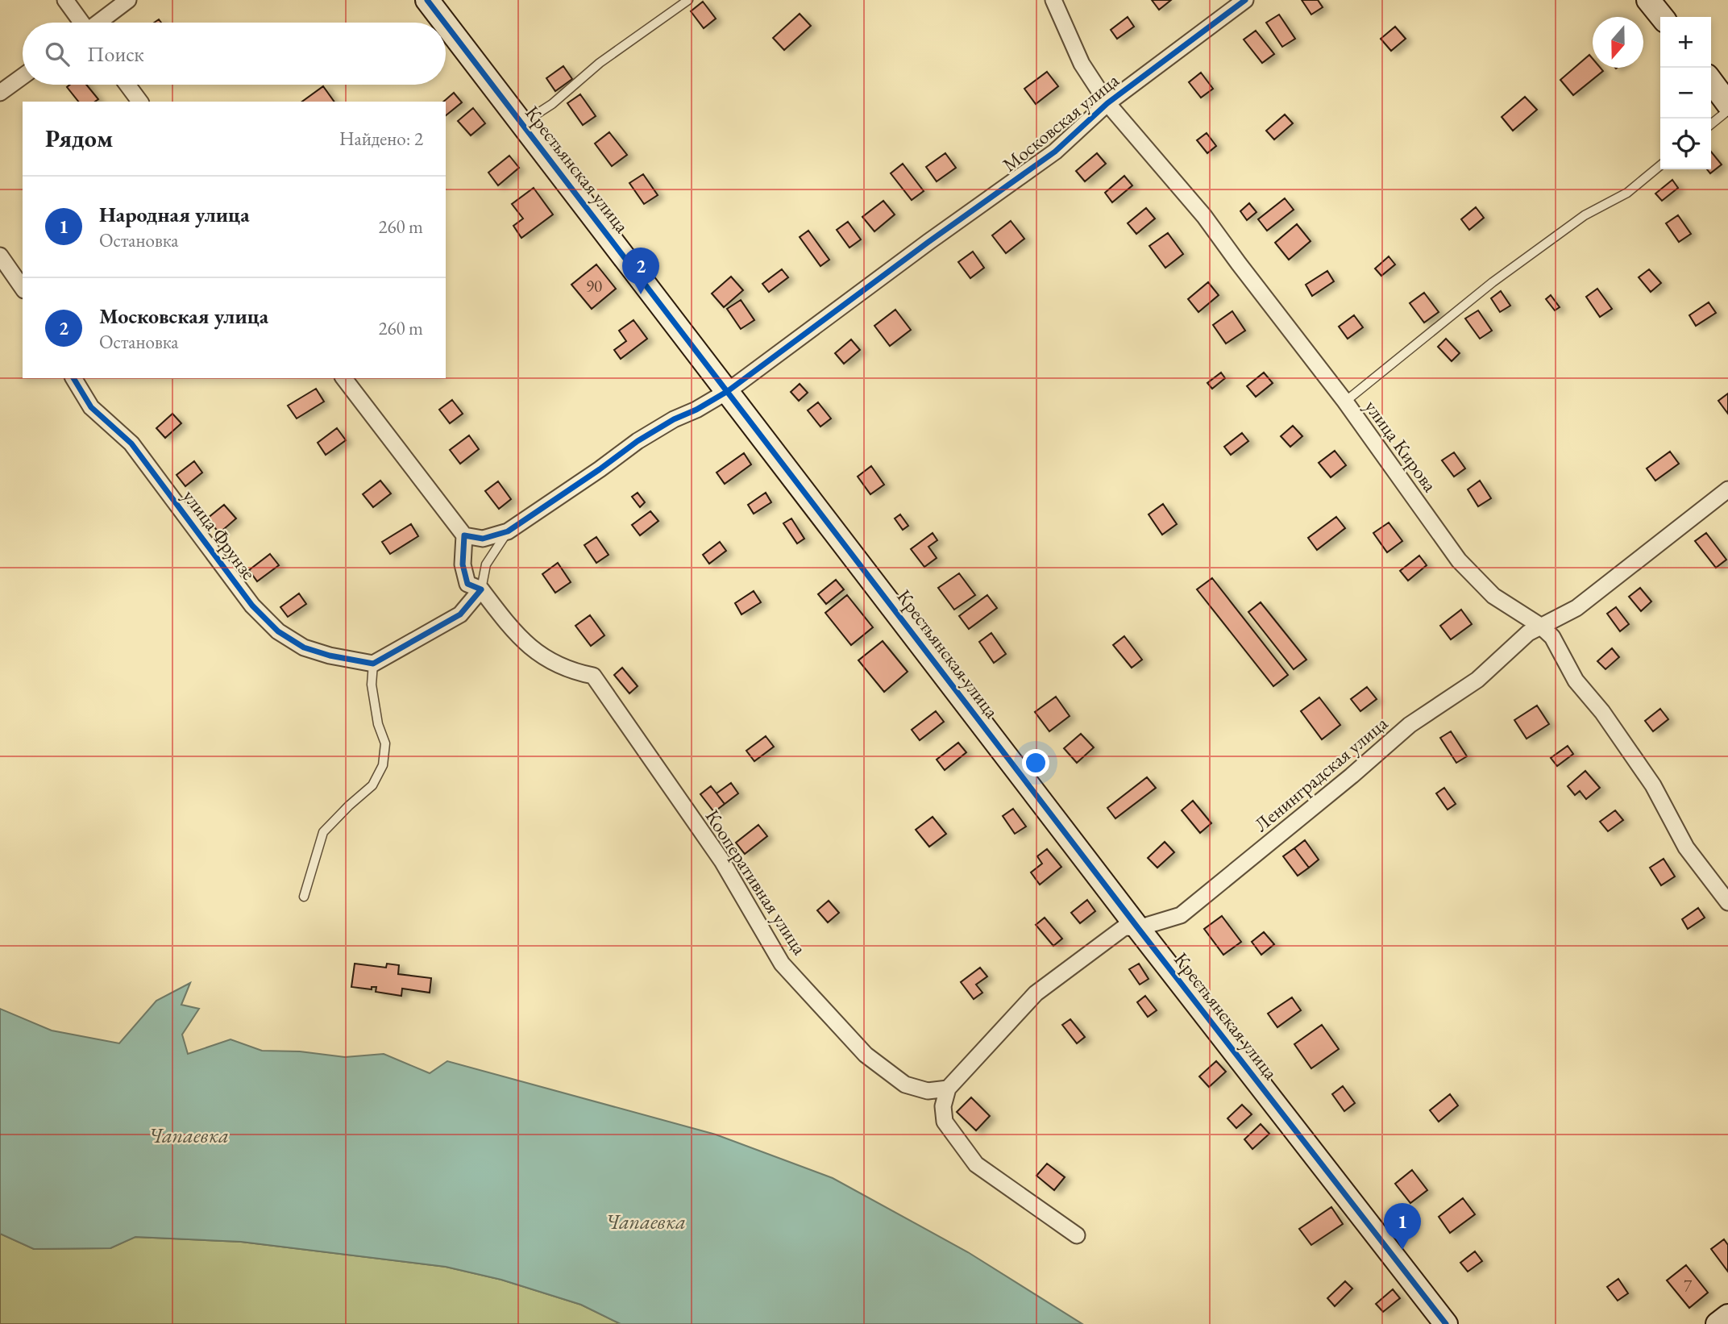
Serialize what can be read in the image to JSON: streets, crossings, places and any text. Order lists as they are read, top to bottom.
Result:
{
  "streets": {
    "street": [
      "Московская улица",
      "Крестьянская улица",
      "улица Кирова",
      "улица Фрунзе",
      "Ленинградская улица",
      "Кооперативная улица"
    ]
  },
  "crossings": [
    ["Московская улица", "Крестьянская улица"],
    ["Московская улица", "улица Кирова"],
    ["Крестьянская улица", "Ленинградская улица"],
    ["улица Кирова", "Ленинградская улица"],
    ["Ленинградская улица", "Кооперативная улица"]
  ],
  "water": ["Чапаевка"],
  "house_numbers": ["90", "7"],
  "north": "bottom",
  "page": {
    "map_buttons": ["+", "−"],
    "search": "Поиск",
    "heading": ["Рядом", "Найдено: 2"],
    "list": [
      {
        "mark": "1",
        "name": "Народная улица",
        "note": "Остановка",
        "value": "260 m"
      },
      {
        "mark": "2",
        "name": "Московская улица",
        "note": "Остановка",
        "value": "260 m"
      }
    ],
    "pins": ["2", "1"]
  }
}
